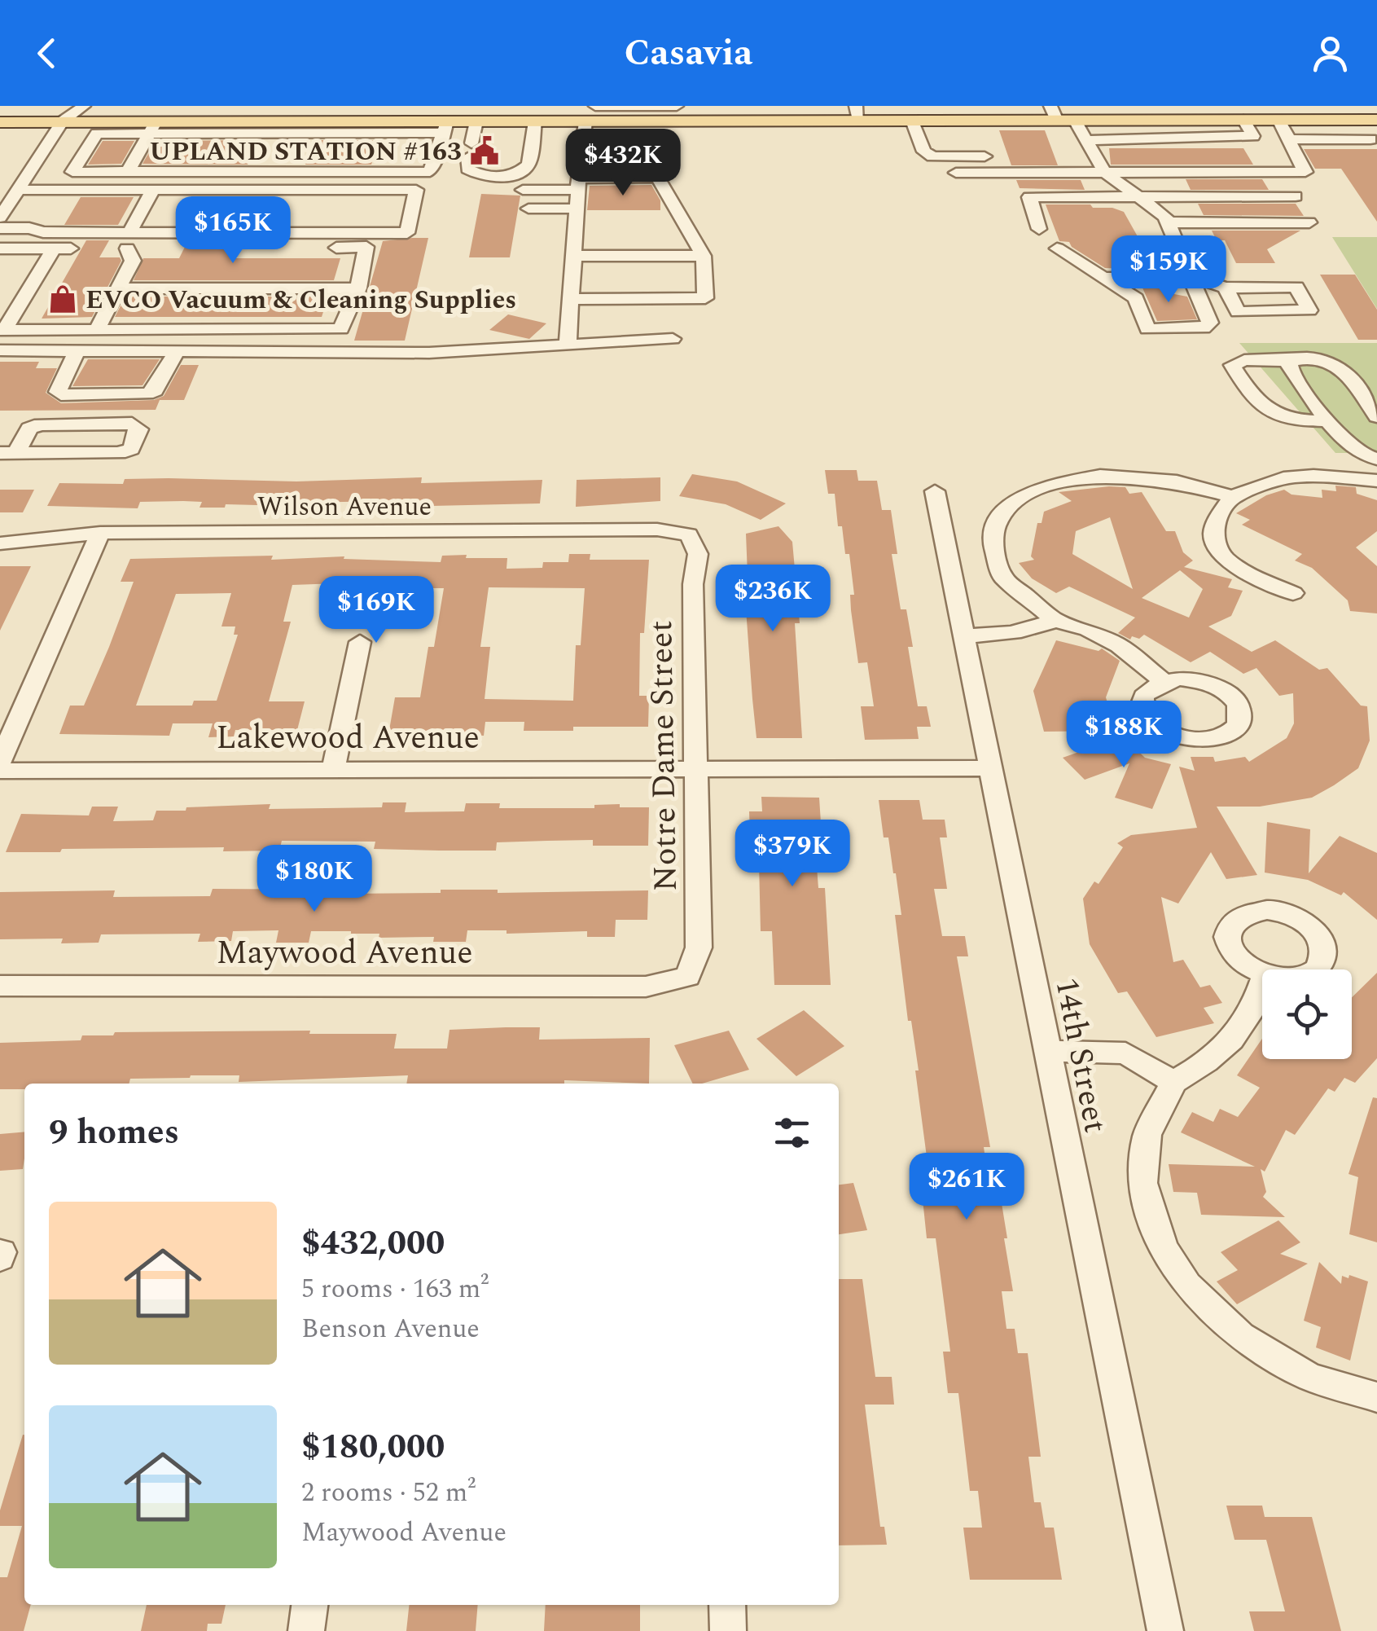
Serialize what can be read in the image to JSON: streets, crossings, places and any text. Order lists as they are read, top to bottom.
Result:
{
  "streets": {
    "street": [
      "Wilson Avenue",
      "Lakewood Avenue",
      "Notre Dame Street",
      "Maywood Avenue",
      "14th Street"
    ]
  },
  "crossings": [
    ["Wilson Avenue", "Notre Dame Street"],
    ["Lakewood Avenue", "Notre Dame Street"],
    ["Lakewood Avenue", "14th Street"],
    ["Notre Dame Street", "Maywood Avenue"]
  ],
  "places": {
    "public building": ["UPLAND STATION #163"],
    "shop": ["EVCO Vacuum & Cleaning Supplies"]
  },
  "page": {
    "header": "Casavia",
    "price": [
      "$432K",
      "$165K",
      "$159K",
      "$236K",
      "$169K",
      "$188K",
      "$379K",
      "$180K",
      "$261K"
    ],
    "heading": "9 homes",
    "list": [
      {
        "name": "$432,000",
        "note": "5 rooms · 163 m² · Benson Avenue"
      },
      {
        "name": "$180,000",
        "note": "2 rooms · 52 m² · Maywood Avenue"
      }
    ]
  }
}
